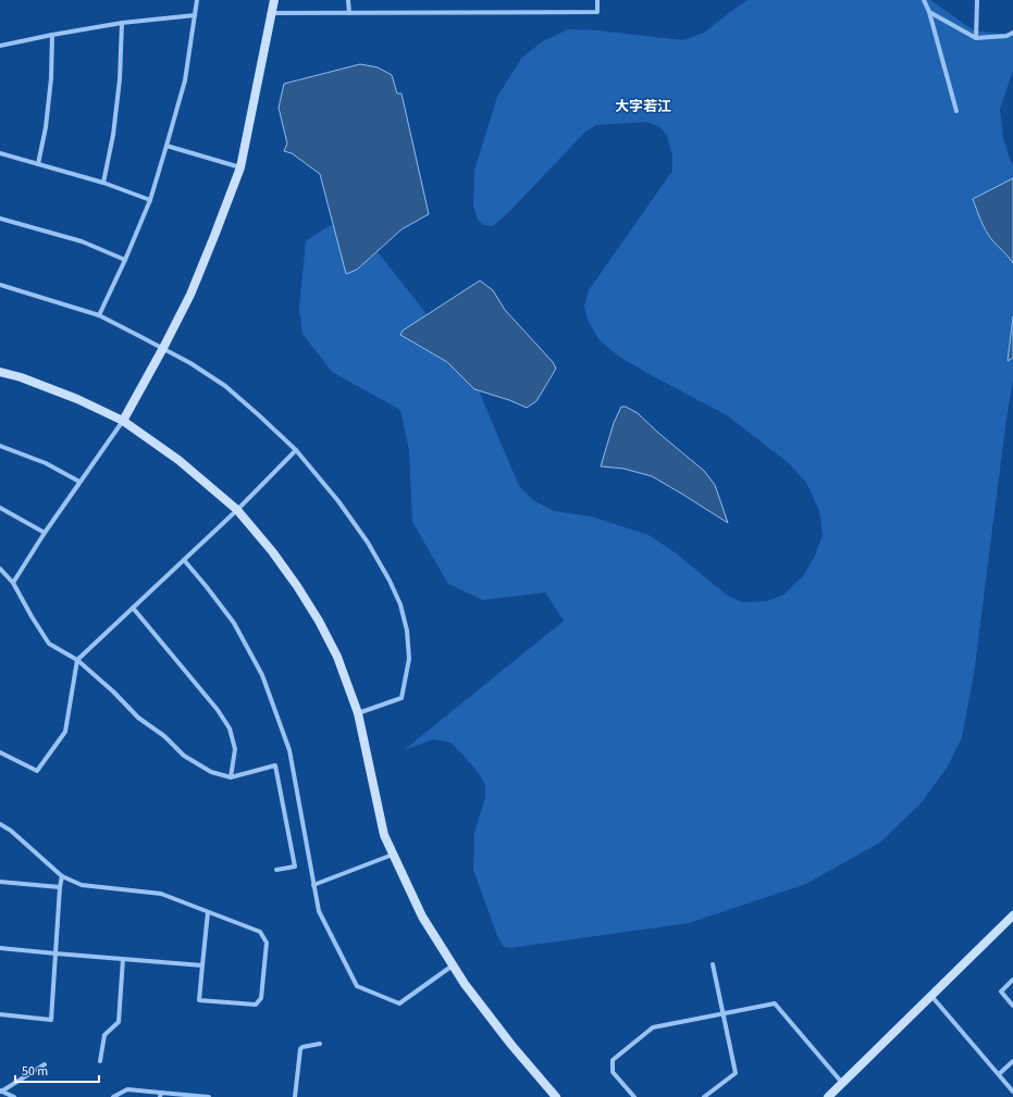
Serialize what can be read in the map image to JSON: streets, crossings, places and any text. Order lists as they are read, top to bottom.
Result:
{
  "districts": ["大字若江"],
  "scale_bar": "50 m"
}
